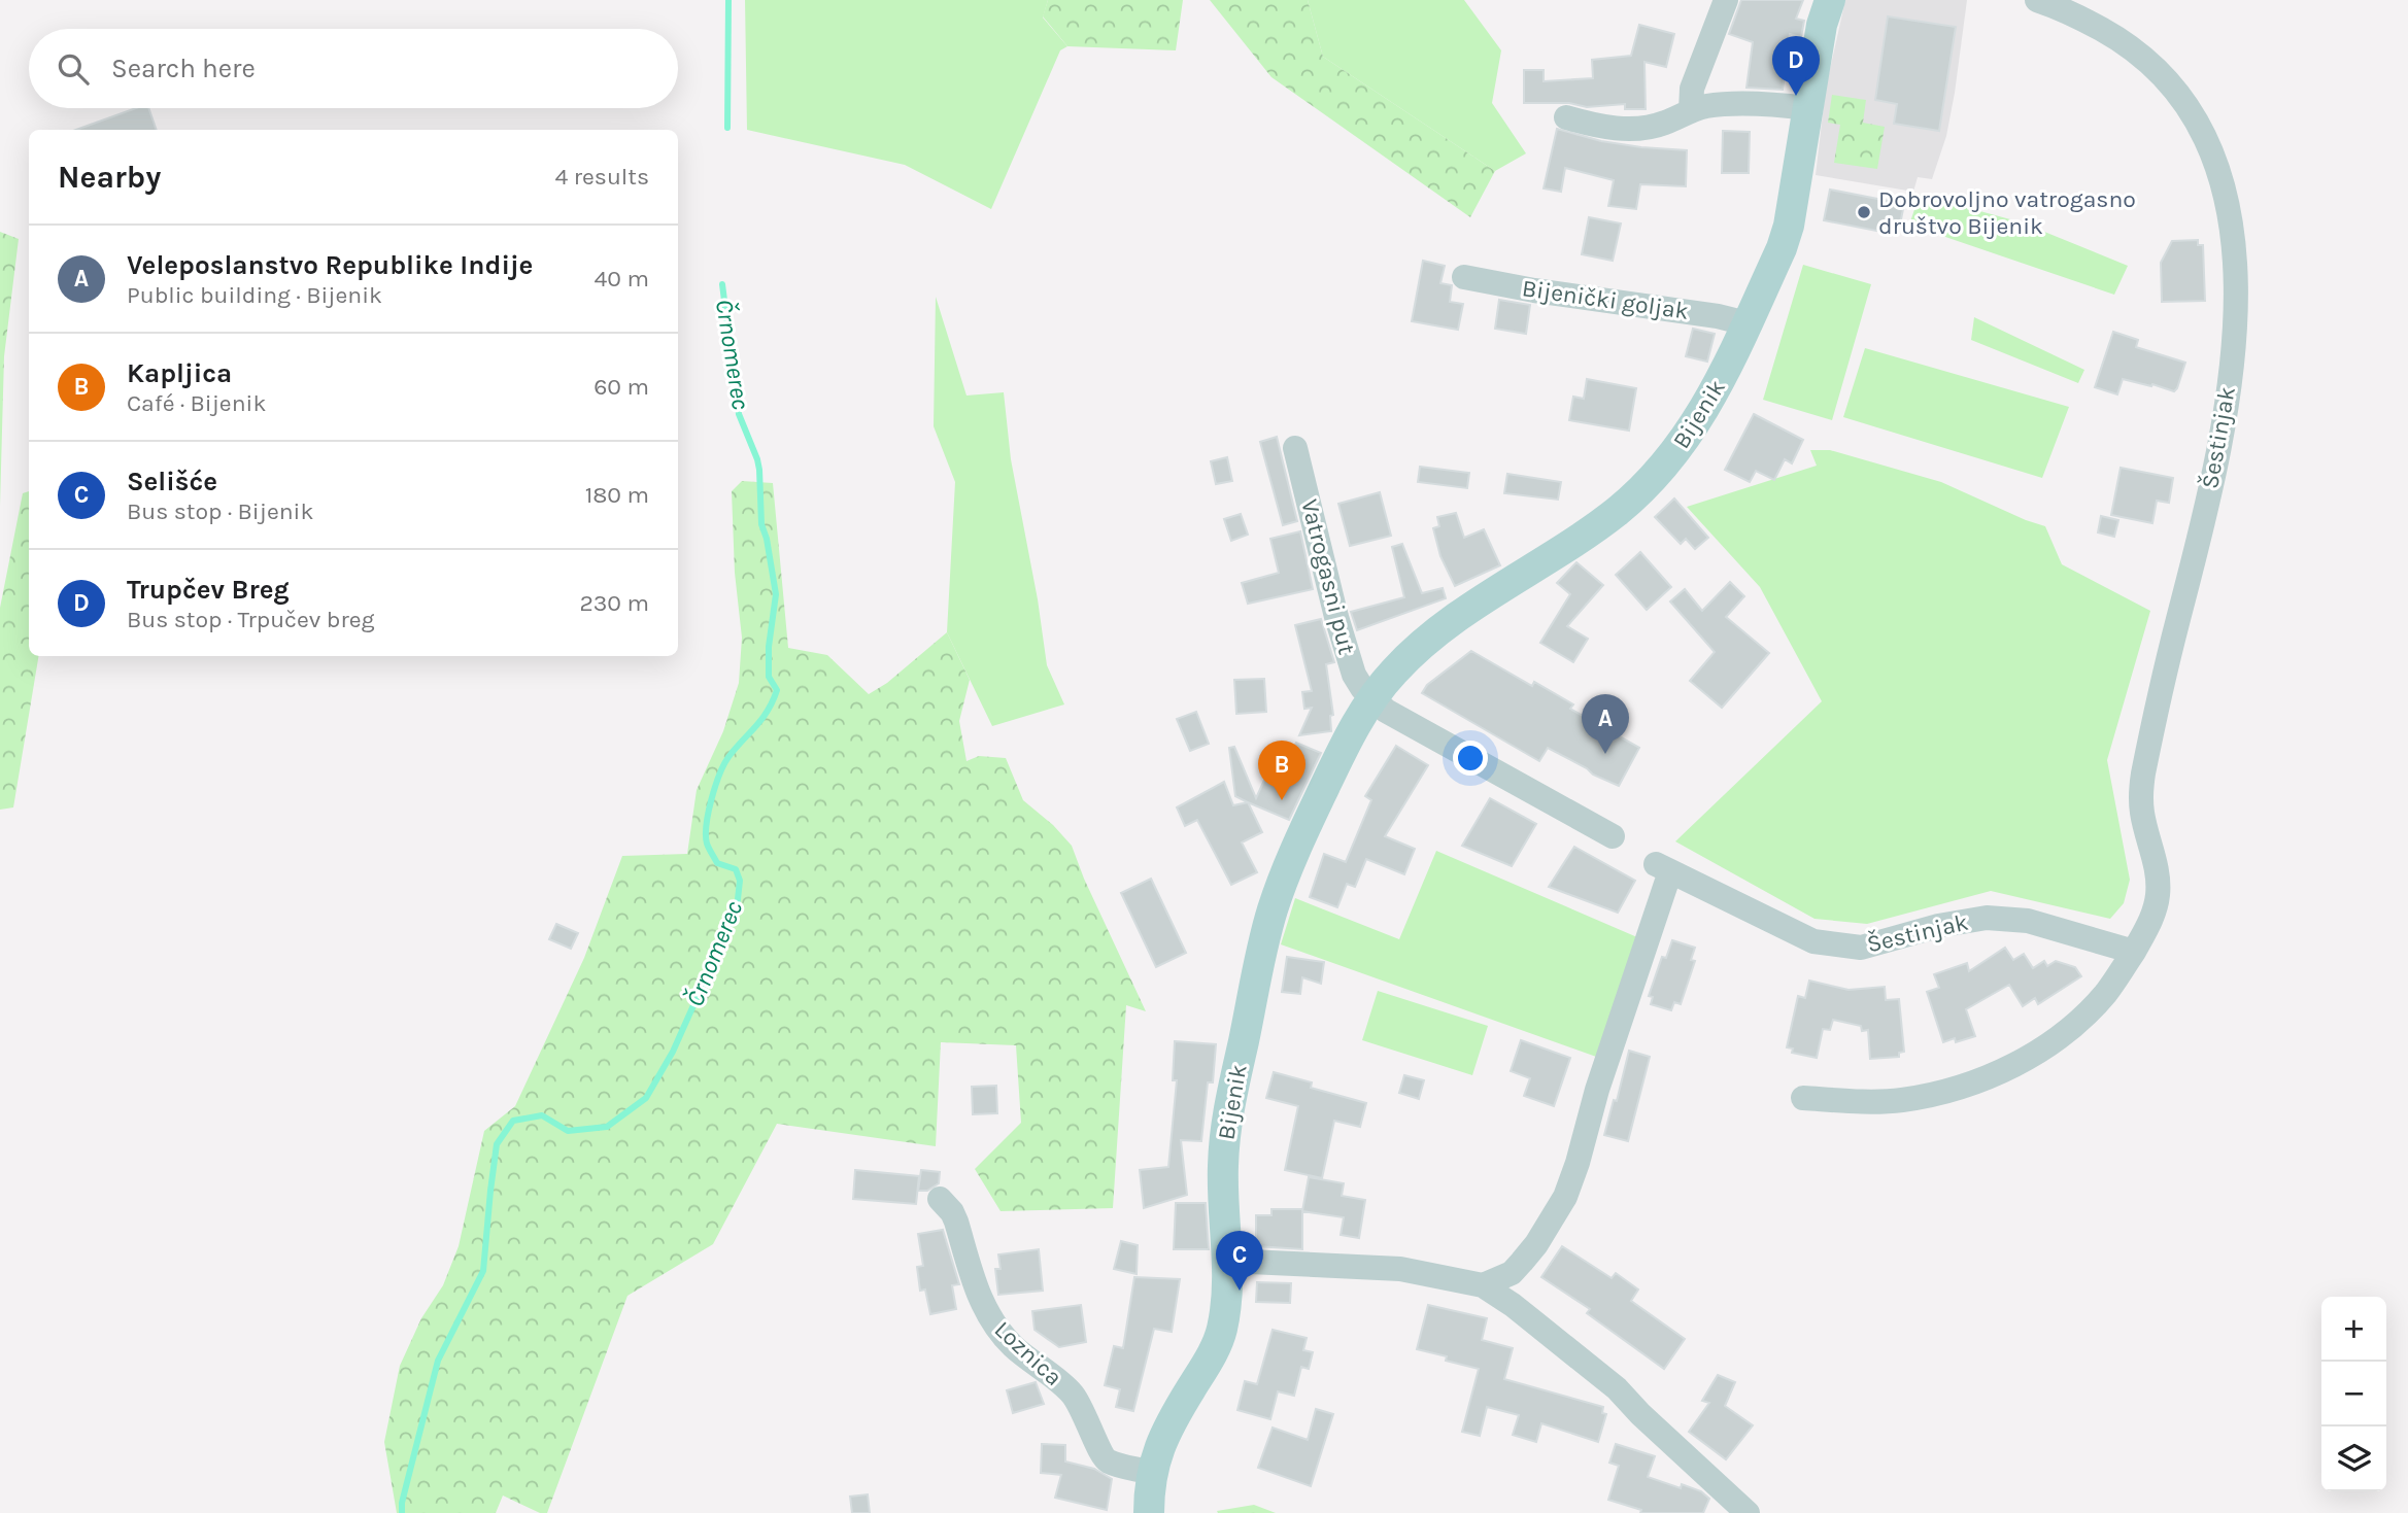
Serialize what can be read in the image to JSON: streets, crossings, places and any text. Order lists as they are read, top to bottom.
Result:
{
  "streets": {
    "main road": ["Bijenik"],
    "street": [
      "Bijenički goljak",
      "Šestinjak",
      "Vatrogasni put",
      "Loznica"
    ]
  },
  "crossings": [
    ["Bijenički goljak", "Bijenik"],
    ["Bijenik", "Vatrogasni put"],
    ["Bijenik", "Loznica"]
  ],
  "water": ["Črnomerec"],
  "places": ["Dobrovoljno vatrogasno društvo Bijenik"],
  "page": {
    "search": "Search here",
    "pins": [
      "D",
      "A",
      "B",
      "C"
    ],
    "heading": ["Nearby", "4 results"],
    "list": [
      {
        "mark": "A",
        "name": "Veleposlanstvo Republike Indije",
        "note": "Public building · Bijenik",
        "value": "40 m"
      },
      {
        "mark": "B",
        "name": "Kapljica",
        "note": "Café · Bijenik",
        "value": "60 m"
      },
      {
        "mark": "C",
        "name": "Selišće",
        "note": "Bus stop · Bijenik",
        "value": "180 m"
      },
      {
        "mark": "D",
        "name": "Trupčev Breg",
        "note": "Bus stop · Trpučev breg",
        "value": "230 m"
      }
    ],
    "map_buttons": ["+", "−"]
  }
}
